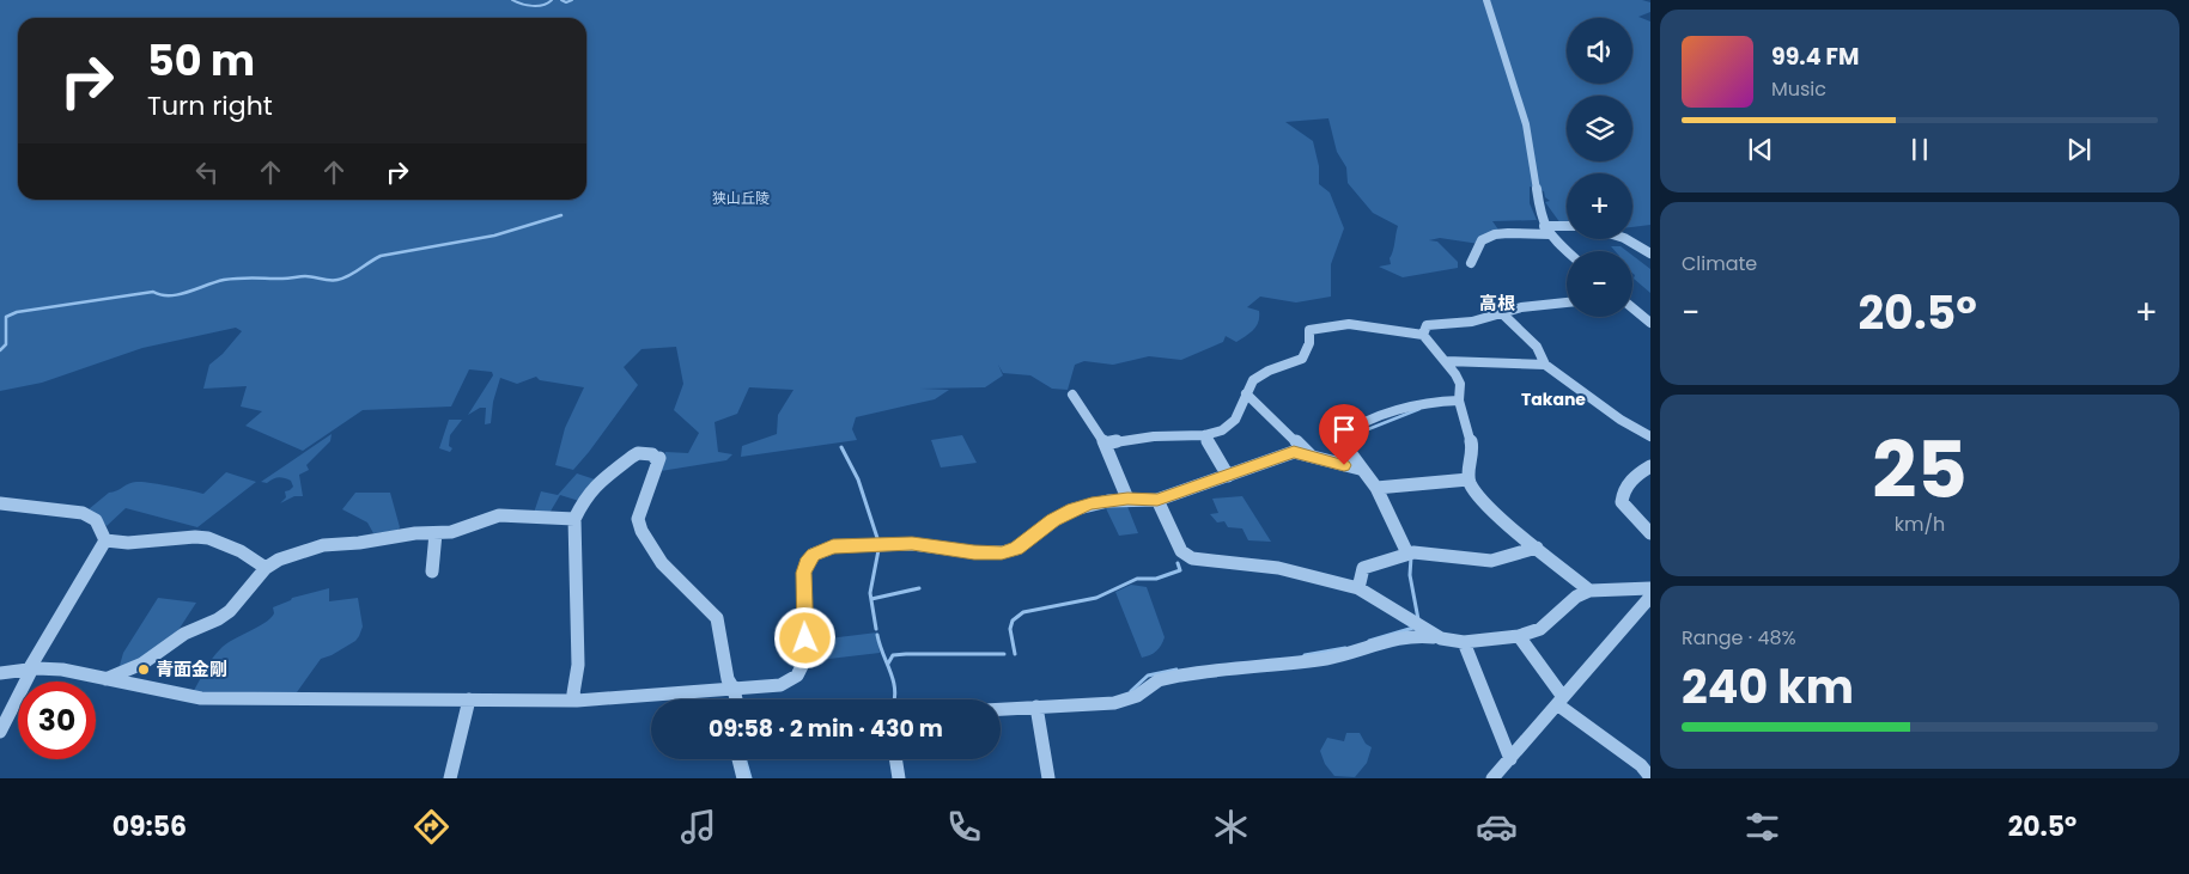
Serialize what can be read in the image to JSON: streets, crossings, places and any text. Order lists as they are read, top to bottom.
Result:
{
  "districts": ["高根", "Takane"],
  "parks": ["狭山丘陵"],
  "places": ["青面金剛"],
  "page": {
    "map_buttons": ["+", "−"],
    "turn": ["50 m", "Turn right"],
    "song": ["99.4 FM", "Music"],
    "tile": [
      "Climate",
      ["25", "km/h"],
      ["Range · 48%", "240 km"]
    ],
    "heat": ["−", "20.5°", "+"],
    "limit": "30",
    "trip": "09:58 · 2 min · 430 m",
    "tabs": ["09:56", "20.5°"]
  }
}
